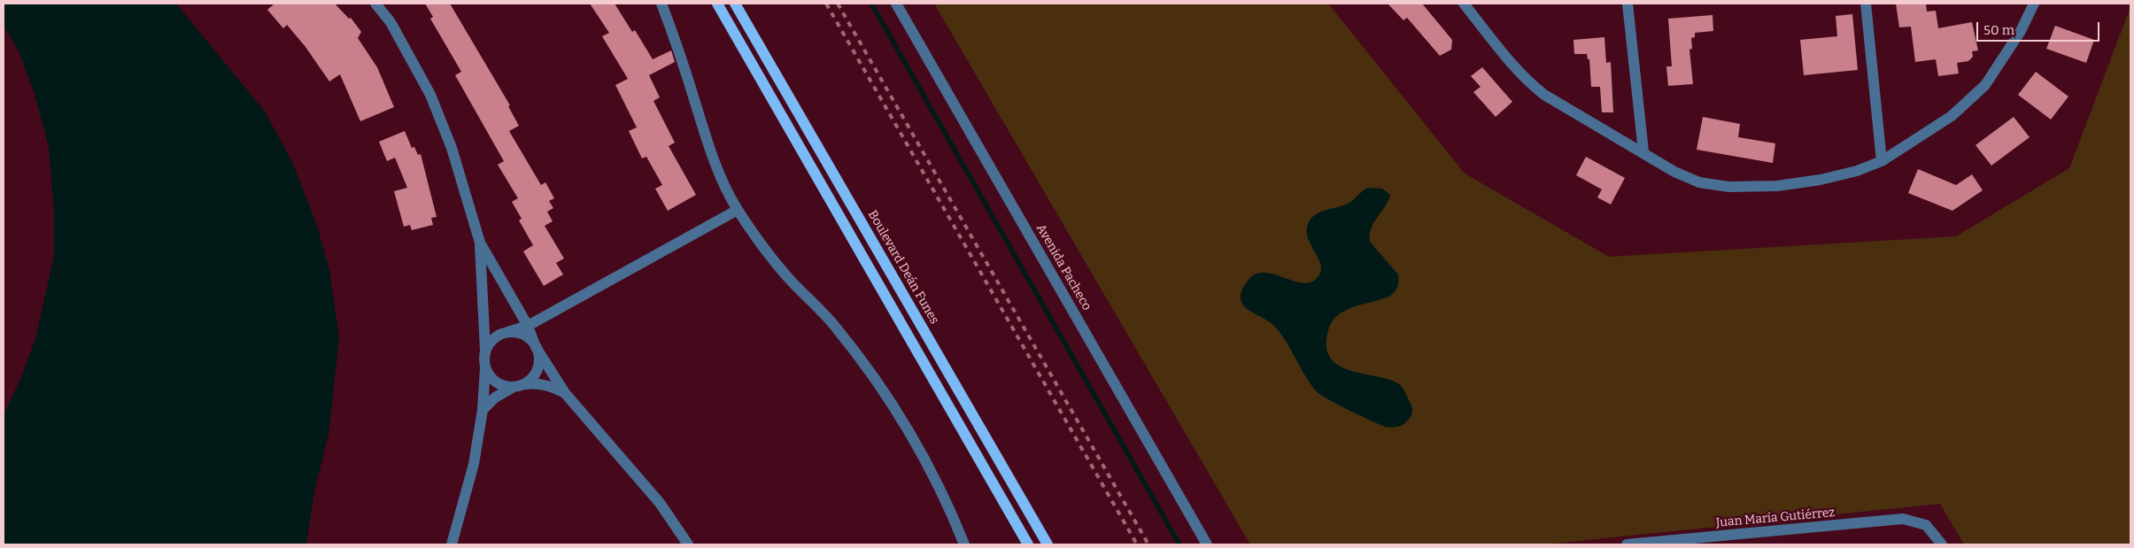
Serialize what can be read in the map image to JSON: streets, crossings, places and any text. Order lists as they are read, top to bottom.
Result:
{
  "streets": {
    "main road": ["Boulevard Deán Funes"],
    "street": ["Avenida Pacheco", "Juan María Gutiérrez"]
  },
  "scale_bar": "50 m"
}
